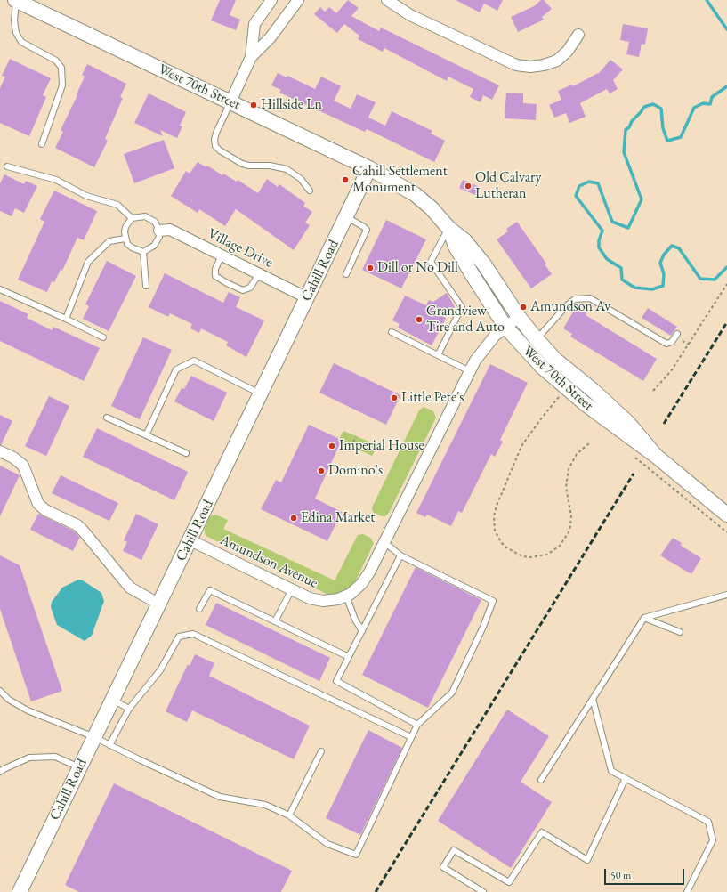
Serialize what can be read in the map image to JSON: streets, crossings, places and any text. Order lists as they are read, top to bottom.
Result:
{
  "streets": {
    "street": [
      "West 70th Street",
      "Village Drive",
      "Cahill Road",
      "Amundson Avenue"
    ]
  },
  "crossings": [
    ["West 70th Street", "Cahill Road"],
    ["West 70th Street", "Amundson Avenue"],
    ["Village Drive", "Cahill Road"],
    ["Cahill Road", "Amundson Avenue"]
  ],
  "places": [
    "Hillside Ln",
    "Cahill Settlement Monument",
    "Old Calvary Lutheran",
    "Dill or No Dill",
    "Amundson Av",
    "Grandview Tire and Auto",
    "Little Pete's",
    "Imperial House",
    "Domino's",
    "Edina Market"
  ],
  "scale_bar": "50 m"
}
